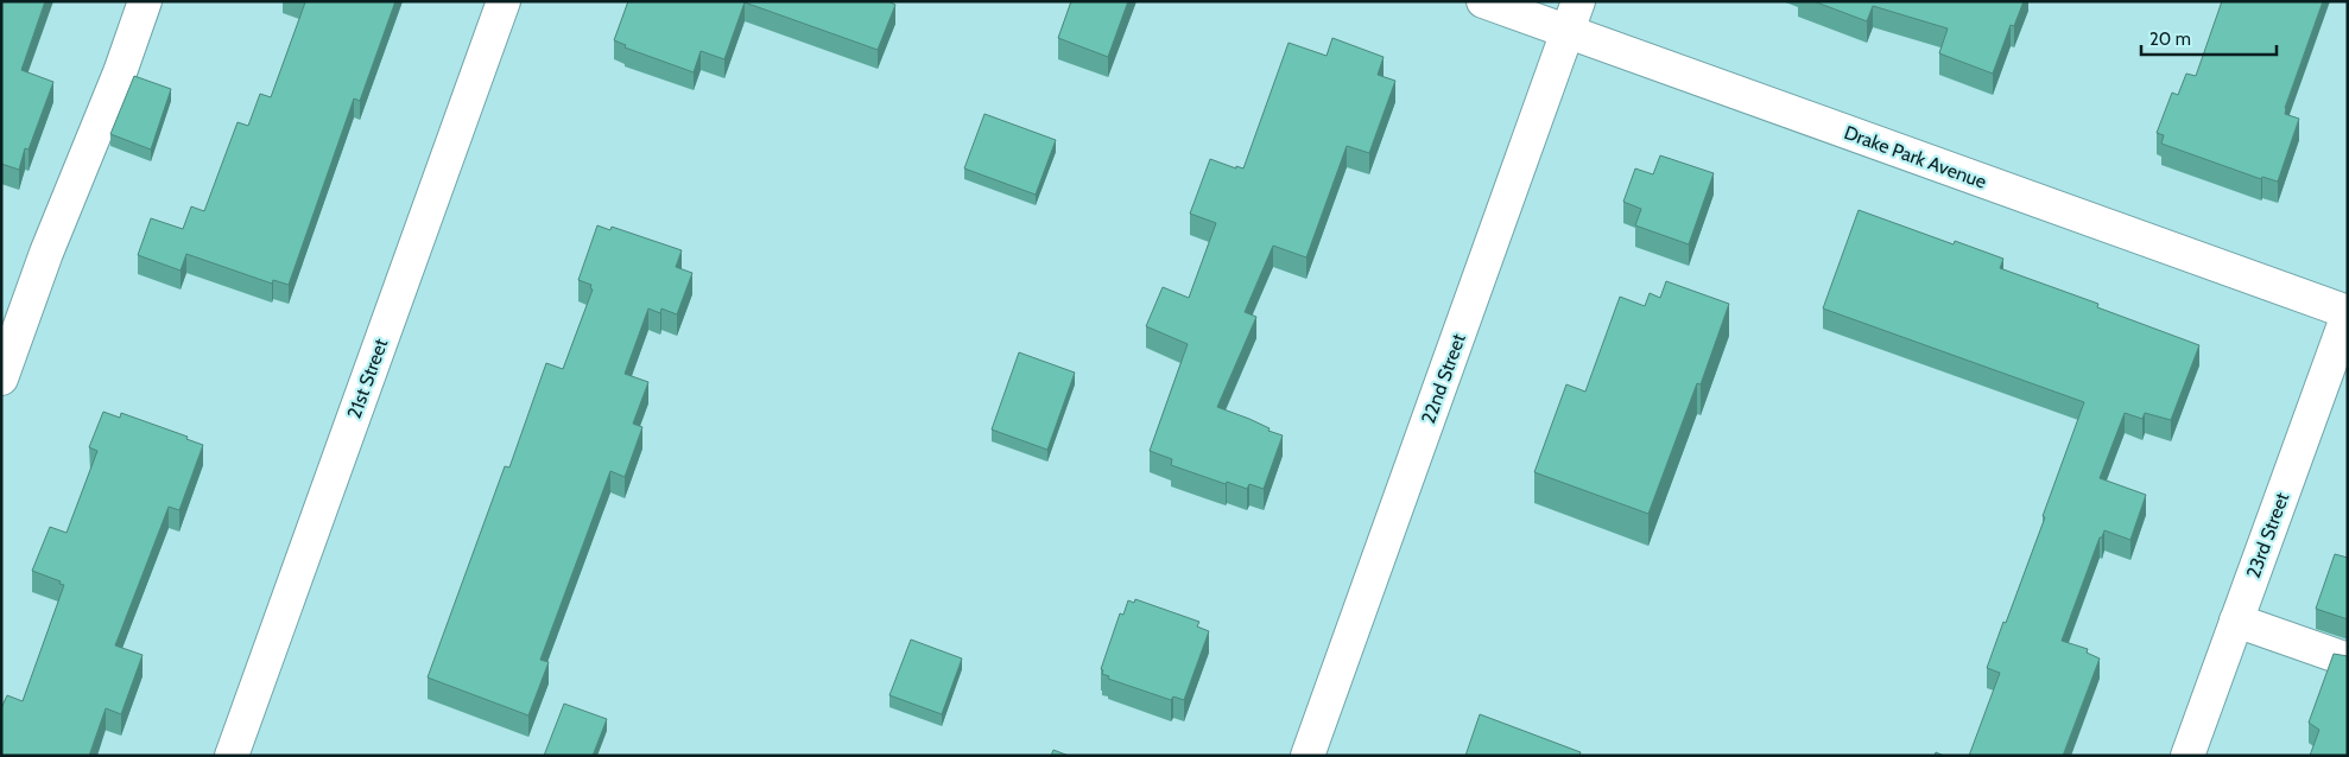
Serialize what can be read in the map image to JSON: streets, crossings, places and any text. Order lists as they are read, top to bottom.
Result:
{
  "streets": {
    "street": [
      "Drake Park Avenue",
      "21st Street",
      "22nd Street",
      "23rd Street"
    ]
  },
  "crossings": [
    ["Drake Park Avenue", "22nd Street"],
    ["Drake Park Avenue", "23rd Street"]
  ],
  "scale_bar": "20 m"
}
